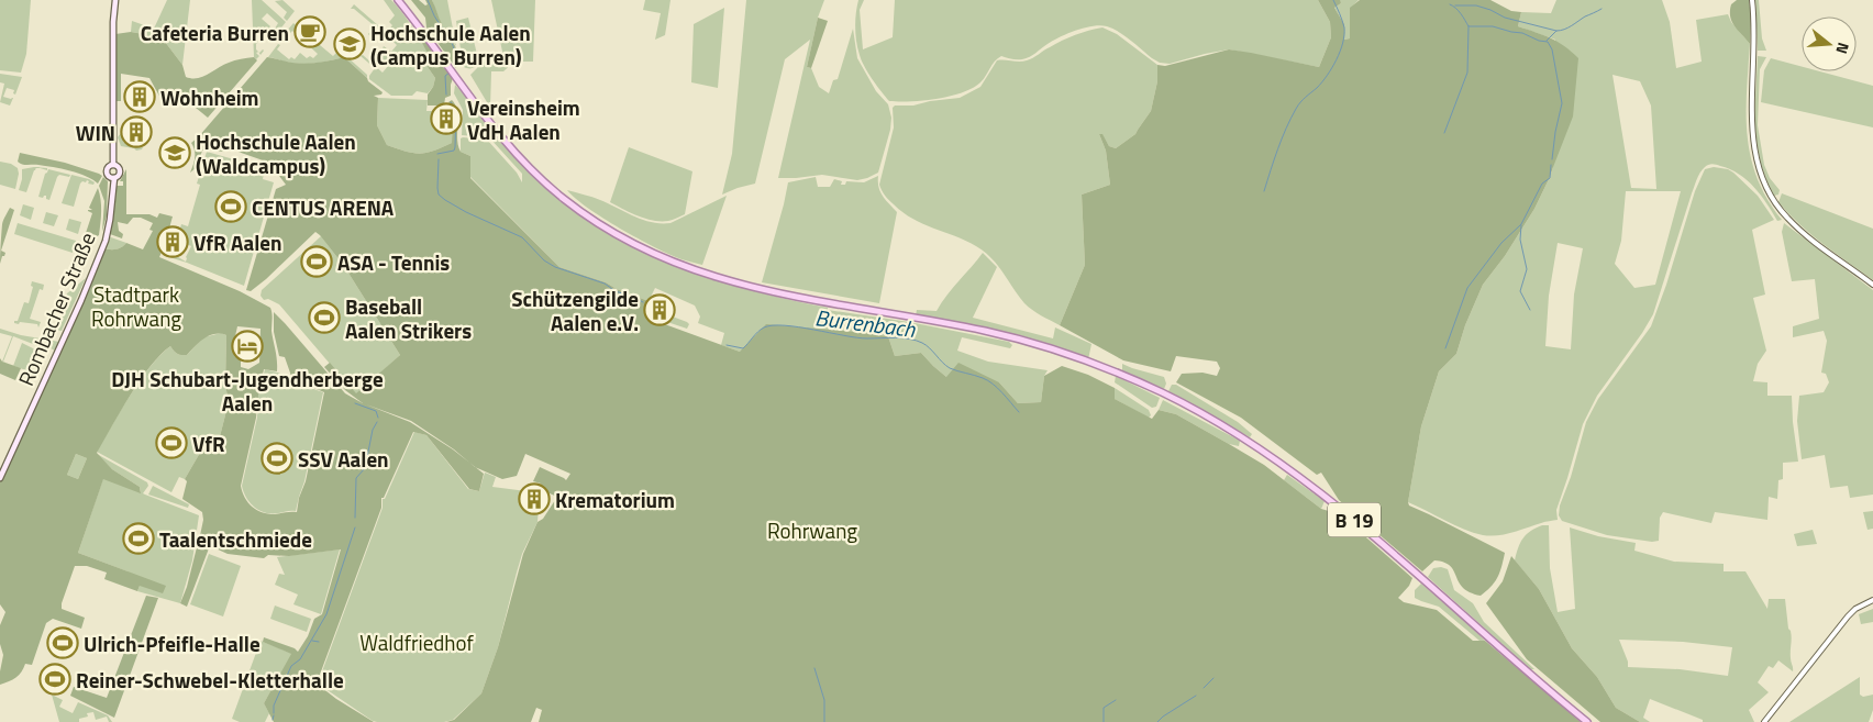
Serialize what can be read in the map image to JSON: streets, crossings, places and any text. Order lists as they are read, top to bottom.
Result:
{
  "streets": {
    "main road": ["Rombacher Straße", "B 19"]
  },
  "water": ["Burrenbach"],
  "parks": ["Stadtpark Rohrwang", "Rohrwang", "Waldfriedhof"],
  "places": {
    "cafe": ["Cafeteria Burren"],
    "school or university": ["Hochschule Aalen (Campus Burren)", "Hochschule Aalen (Waldcampus)"],
    "building": [
      "Wohnheim",
      "Vereinsheim VdH Aalen",
      "WIN",
      "VfR Aalen",
      "Schützengilde Aalen e.V.",
      "Krematorium"
    ],
    "sports": [
      "CENTUS ARENA",
      "ASA - Tennis",
      "Baseball Aalen Strikers",
      "VfR",
      "SSV Aalen",
      "Taalentschmiede",
      "Ulrich-Pfeifle-Halle",
      "Reiner-Schwebel-Kletterhalle"
    ],
    "hotel": ["DJH Schubart-Jugendherberge Aalen"]
  },
  "north": "right"
}
